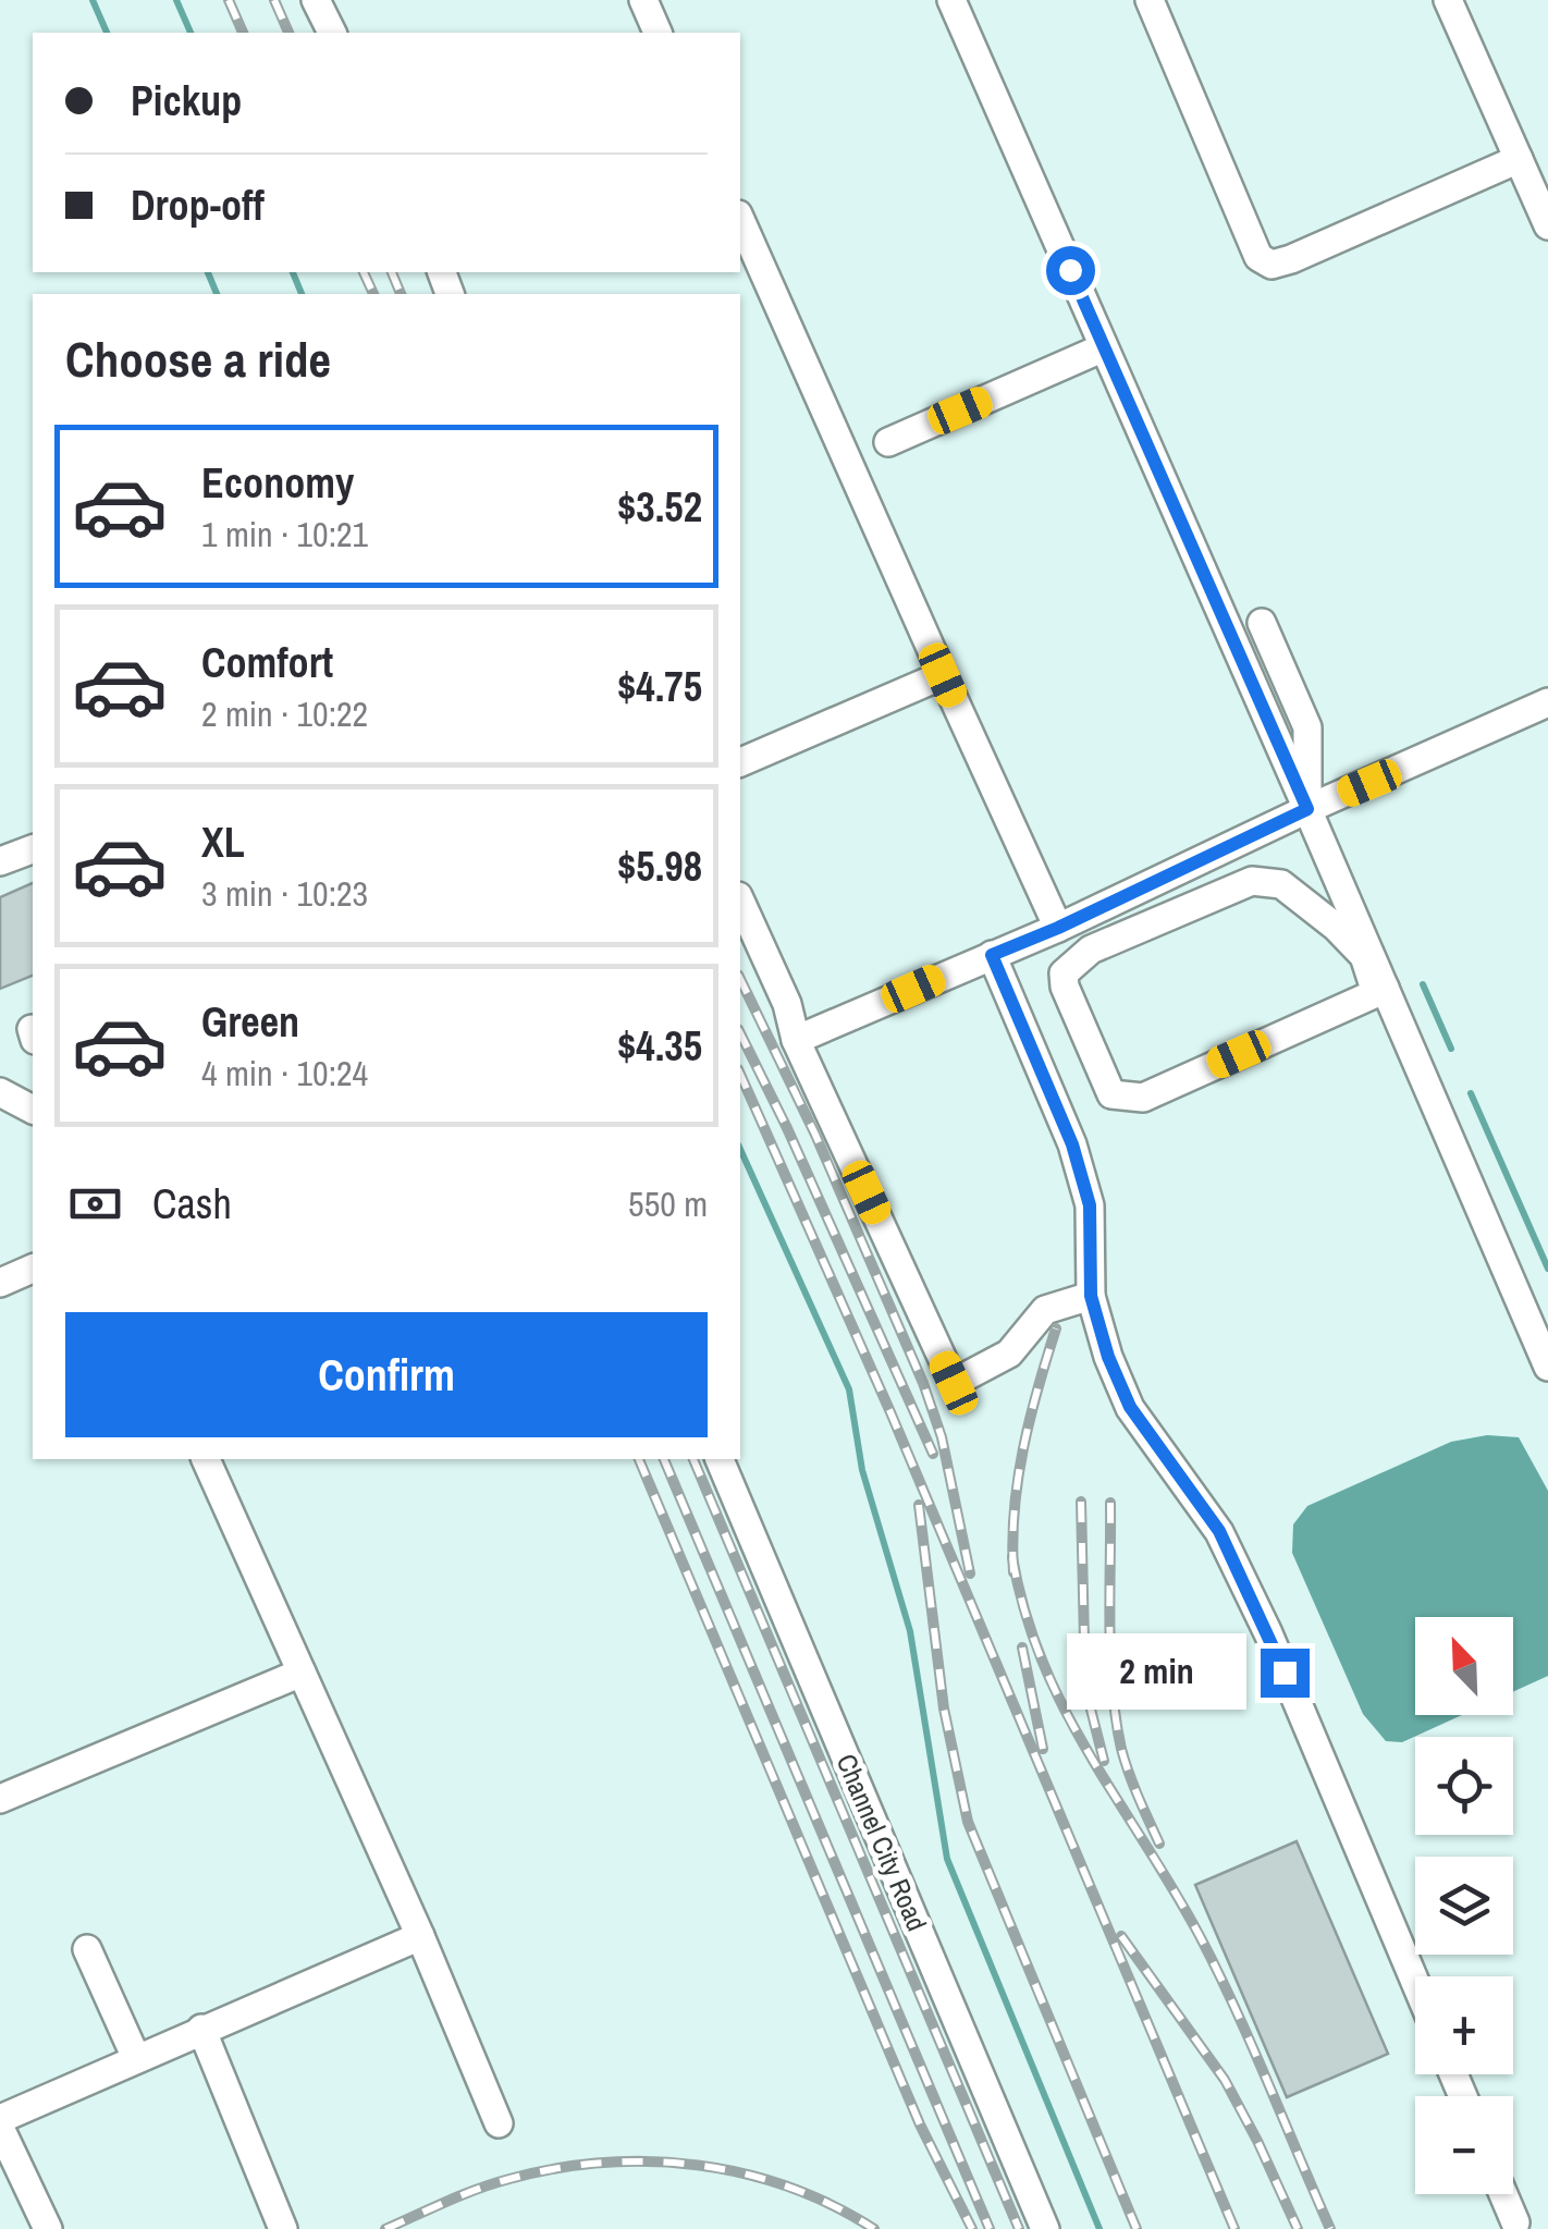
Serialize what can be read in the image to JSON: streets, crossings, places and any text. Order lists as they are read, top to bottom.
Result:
{
  "streets": {
    "lane": ["Channel City Road"]
  },
  "north": "top left",
  "page": {
    "banner": ["Pickup", "Drop-off"],
    "heading": "Choose a ride",
    "list": [
      {
        "name": "Economy",
        "note": "1 min · 10:21",
        "value": "$3.52"
      },
      {
        "name": "Comfort",
        "note": "2 min · 10:22",
        "value": "$4.75"
      },
      {
        "name": "XL",
        "note": "3 min · 10:23",
        "value": "$5.98"
      },
      {
        "name": "Green",
        "note": "4 min · 10:24",
        "value": "$4.35"
      }
    ],
    "pay": ["Cash", "550 m"],
    "buttons": "Confirm",
    "map_buttons": ["+", "−"],
    "bubble": "2 min"
  }
}
